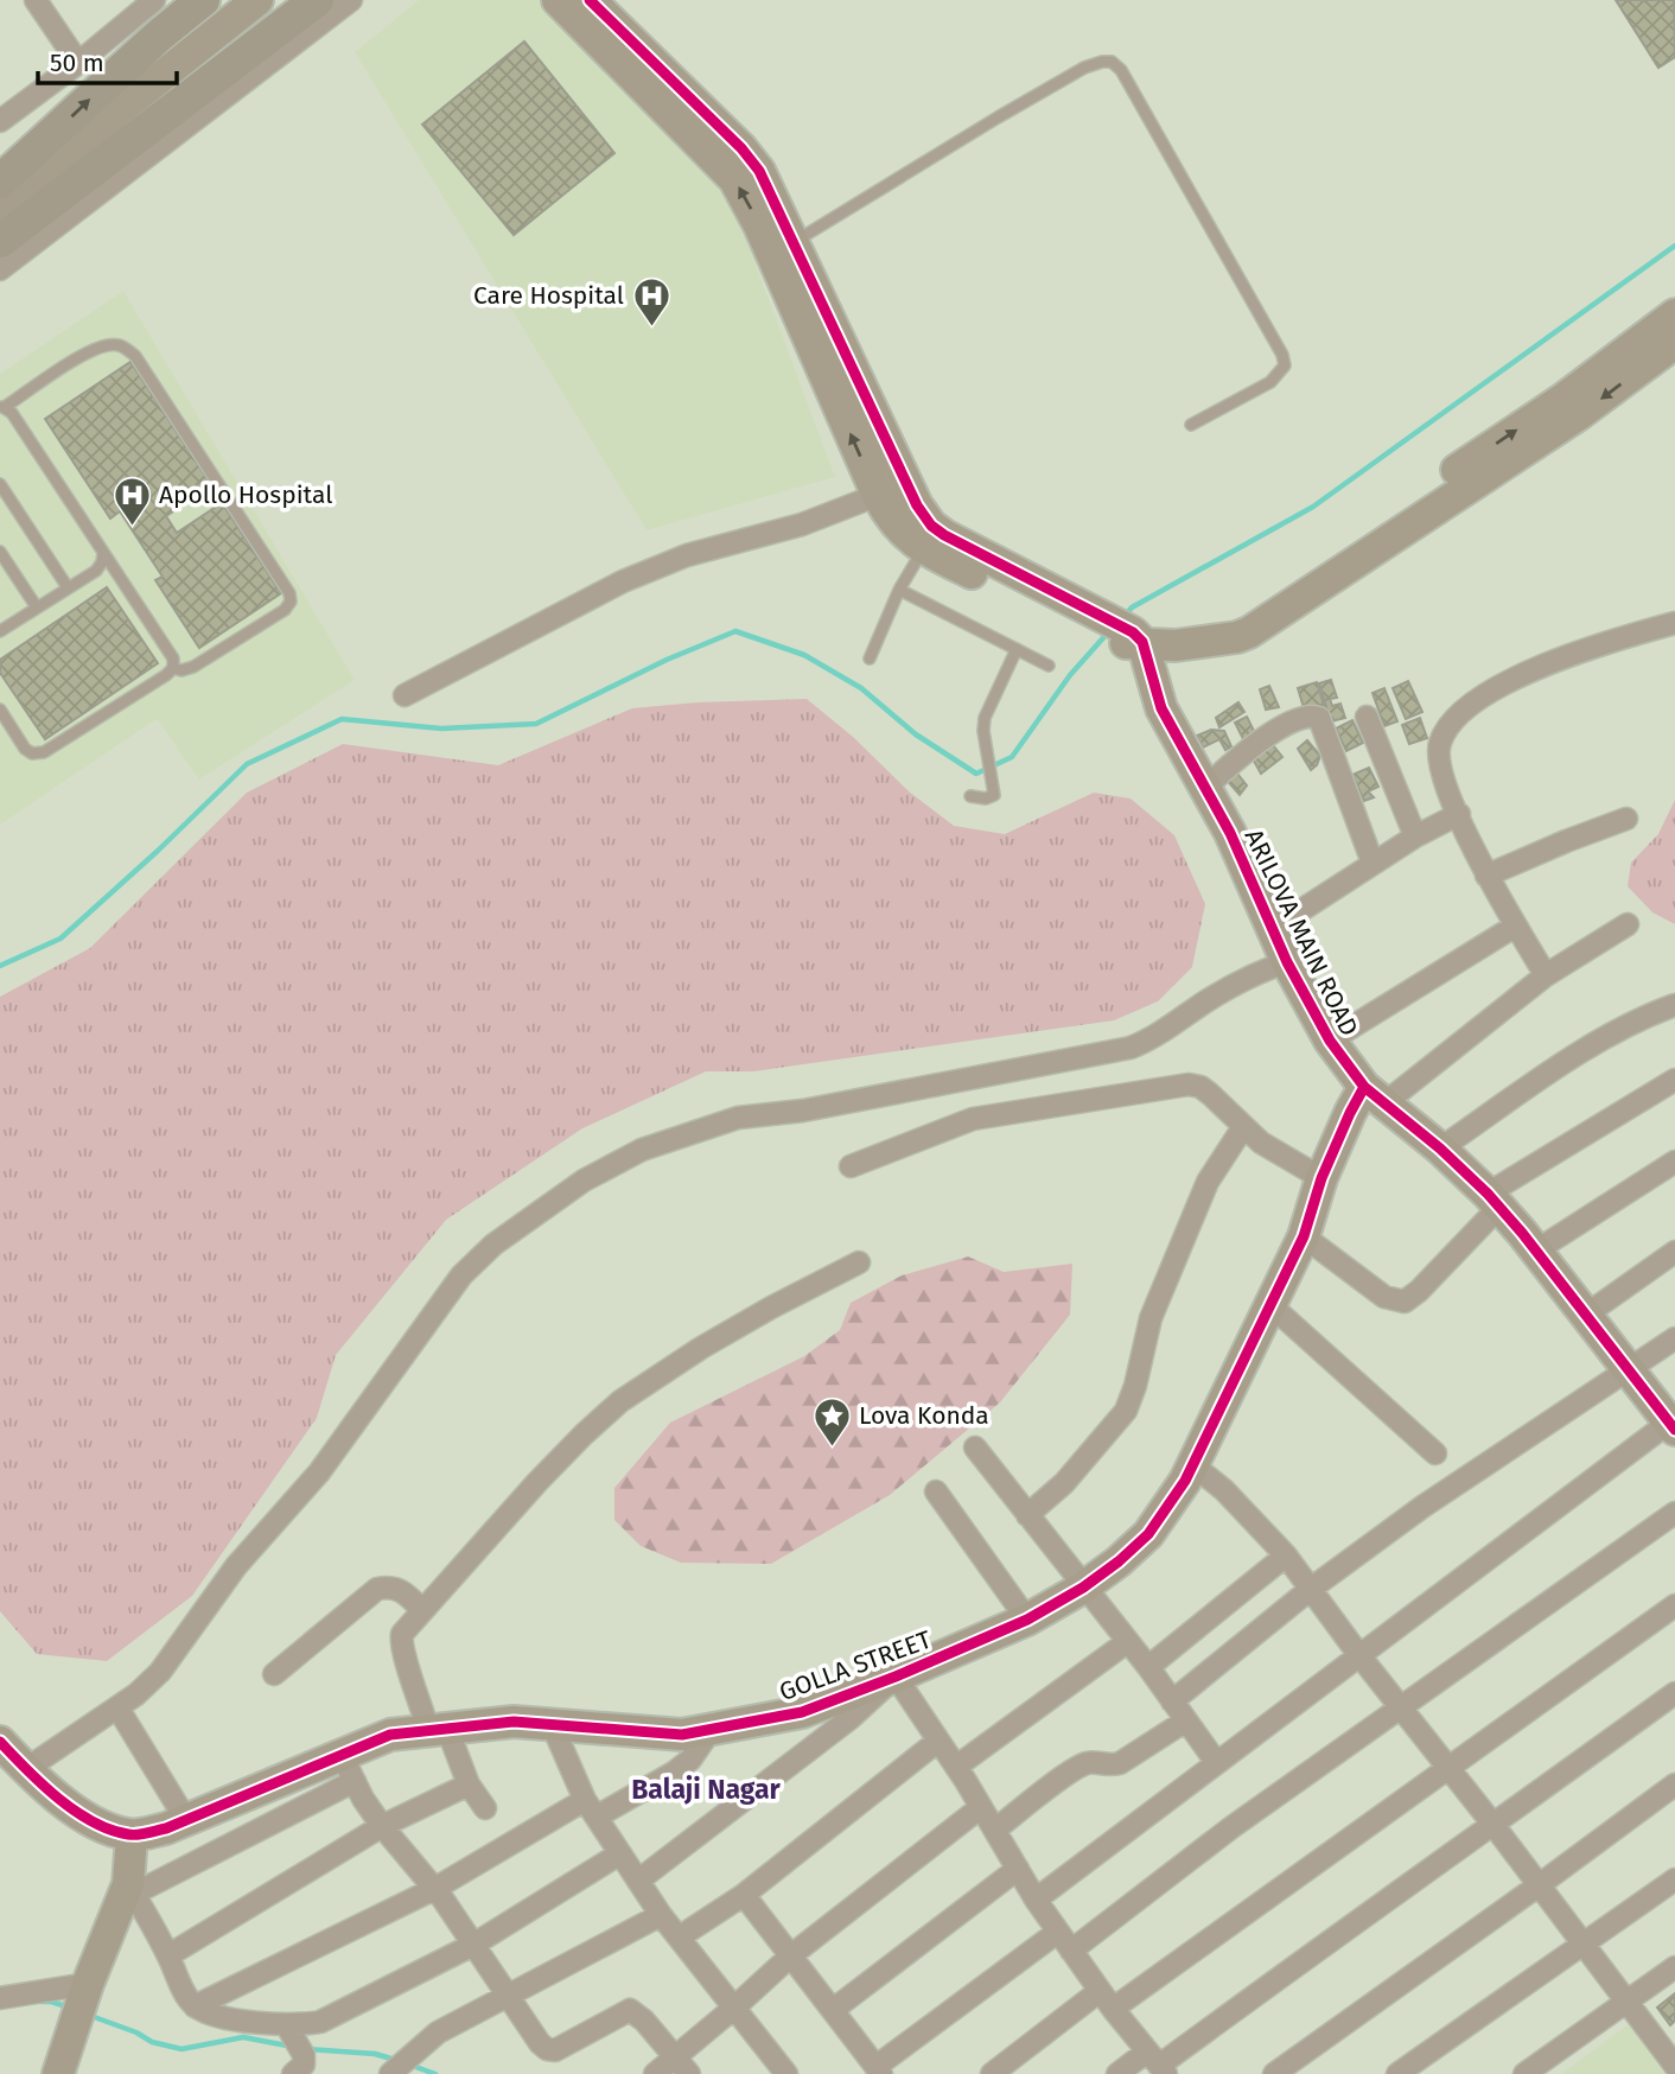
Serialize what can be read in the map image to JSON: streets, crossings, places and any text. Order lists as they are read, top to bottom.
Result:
{
  "streets": {
    "street": ["ARILOVA MAIN ROAD", "GOLLA STREET"]
  },
  "crossings": [
    ["ARILOVA MAIN ROAD", "GOLLA STREET"]
  ],
  "districts": ["Balaji Nagar"],
  "places": {
    "hospital": ["Care Hospital", "Apollo Hospital"],
    "place": ["Lova Konda"]
  },
  "scale_bar": "50 m"
}
